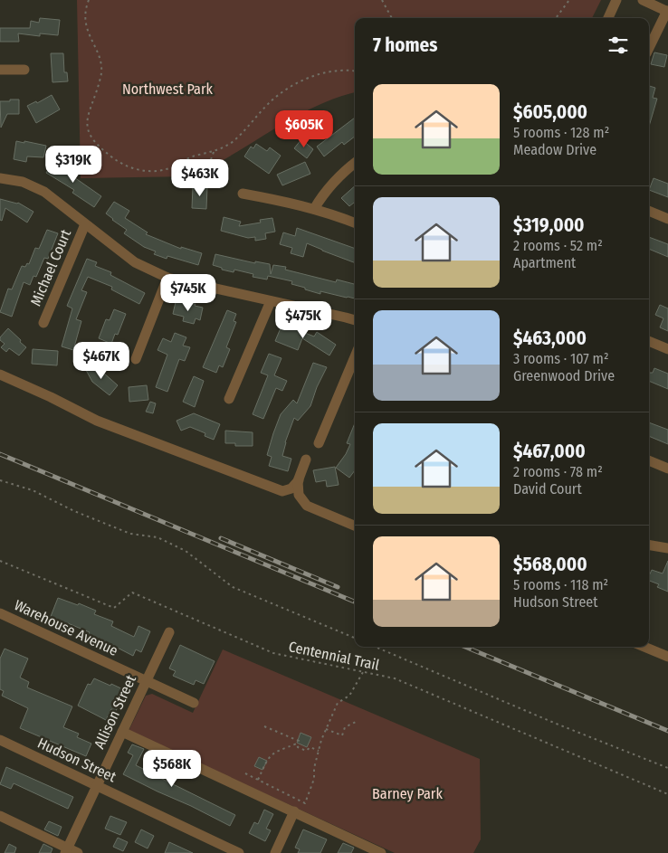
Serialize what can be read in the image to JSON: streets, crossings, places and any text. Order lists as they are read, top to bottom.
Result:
{
  "streets": {
    "street": [
      "Michael Court",
      "Warehouse Avenue",
      "Allison Street",
      "Hudson Street"
    ],
    "path": ["Centennial Trail"]
  },
  "crossings": [
    ["Warehouse Avenue", "Allison Street"],
    ["Allison Street", "Hudson Street"]
  ],
  "parks": ["Northwest Park", "Barney Park"],
  "page": {
    "heading": "7 homes",
    "list": [
      {
        "name": "$605,000",
        "note": "5 rooms · 128 m² · Meadow Drive"
      },
      {
        "name": "$319,000",
        "note": "2 rooms · 52 m² · Apartment"
      },
      {
        "name": "$463,000",
        "note": "3 rooms · 107 m² · Greenwood Drive"
      },
      {
        "name": "$467,000",
        "note": "2 rooms · 78 m² · David Court"
      },
      {
        "name": "$568,000",
        "note": "5 rooms · 118 m² · Hudson Street"
      }
    ],
    "price": [
      "$605K",
      "$319K",
      "$463K",
      "$745K",
      "$475K",
      "$467K",
      "$568K"
    ]
  }
}
